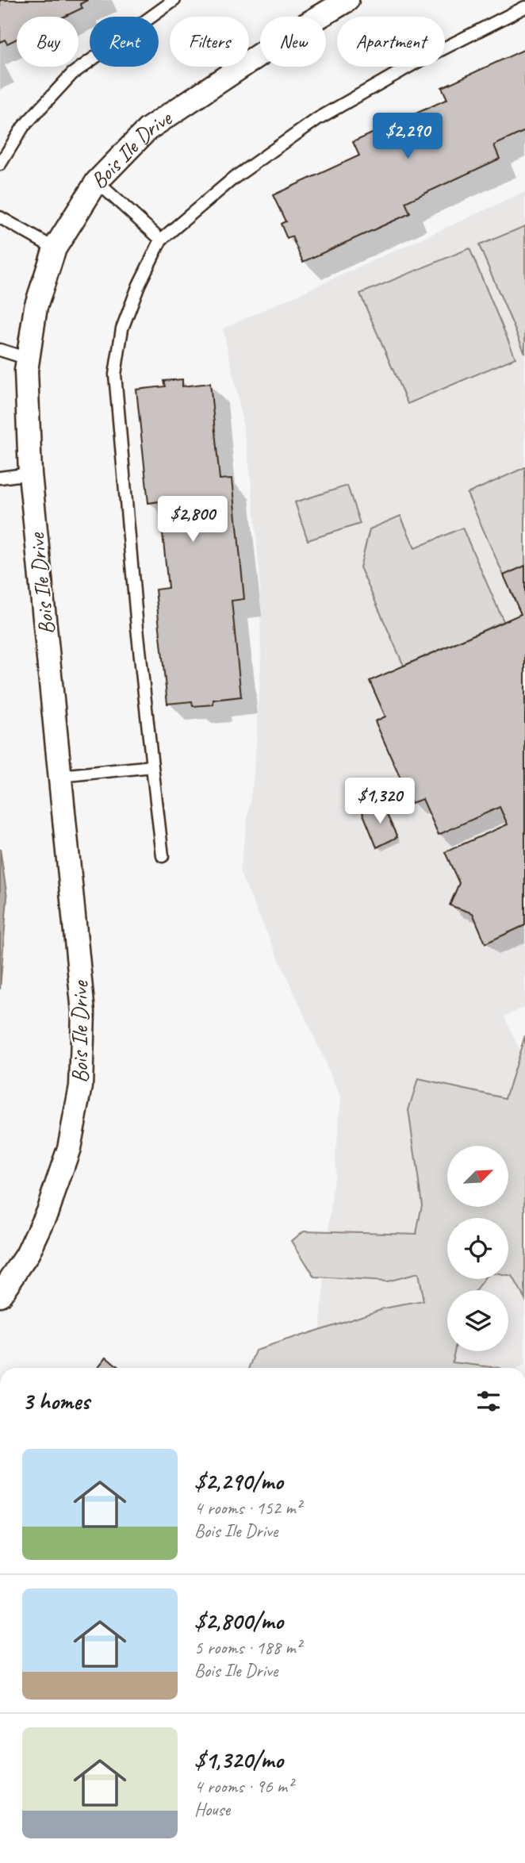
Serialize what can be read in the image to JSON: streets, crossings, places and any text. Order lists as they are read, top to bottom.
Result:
{
  "streets": {
    "street": ["Bois Ile Drive"]
  },
  "north": "top right",
  "page": {
    "chip": [
      "Buy",
      "Rent",
      "Filters",
      "New",
      "Apartment"
    ],
    "price": ["$2,290", "$2,800", "$1,320"],
    "heading": "3 homes",
    "list": [
      {
        "name": "$2,290/mo",
        "note": "4 rooms · 152 m² · Bois Ile Drive"
      },
      {
        "name": "$2,800/mo",
        "note": "5 rooms · 188 m² · Bois Ile Drive"
      },
      {
        "name": "$1,320/mo",
        "note": "4 rooms · 96 m² · House"
      }
    ]
  }
}
